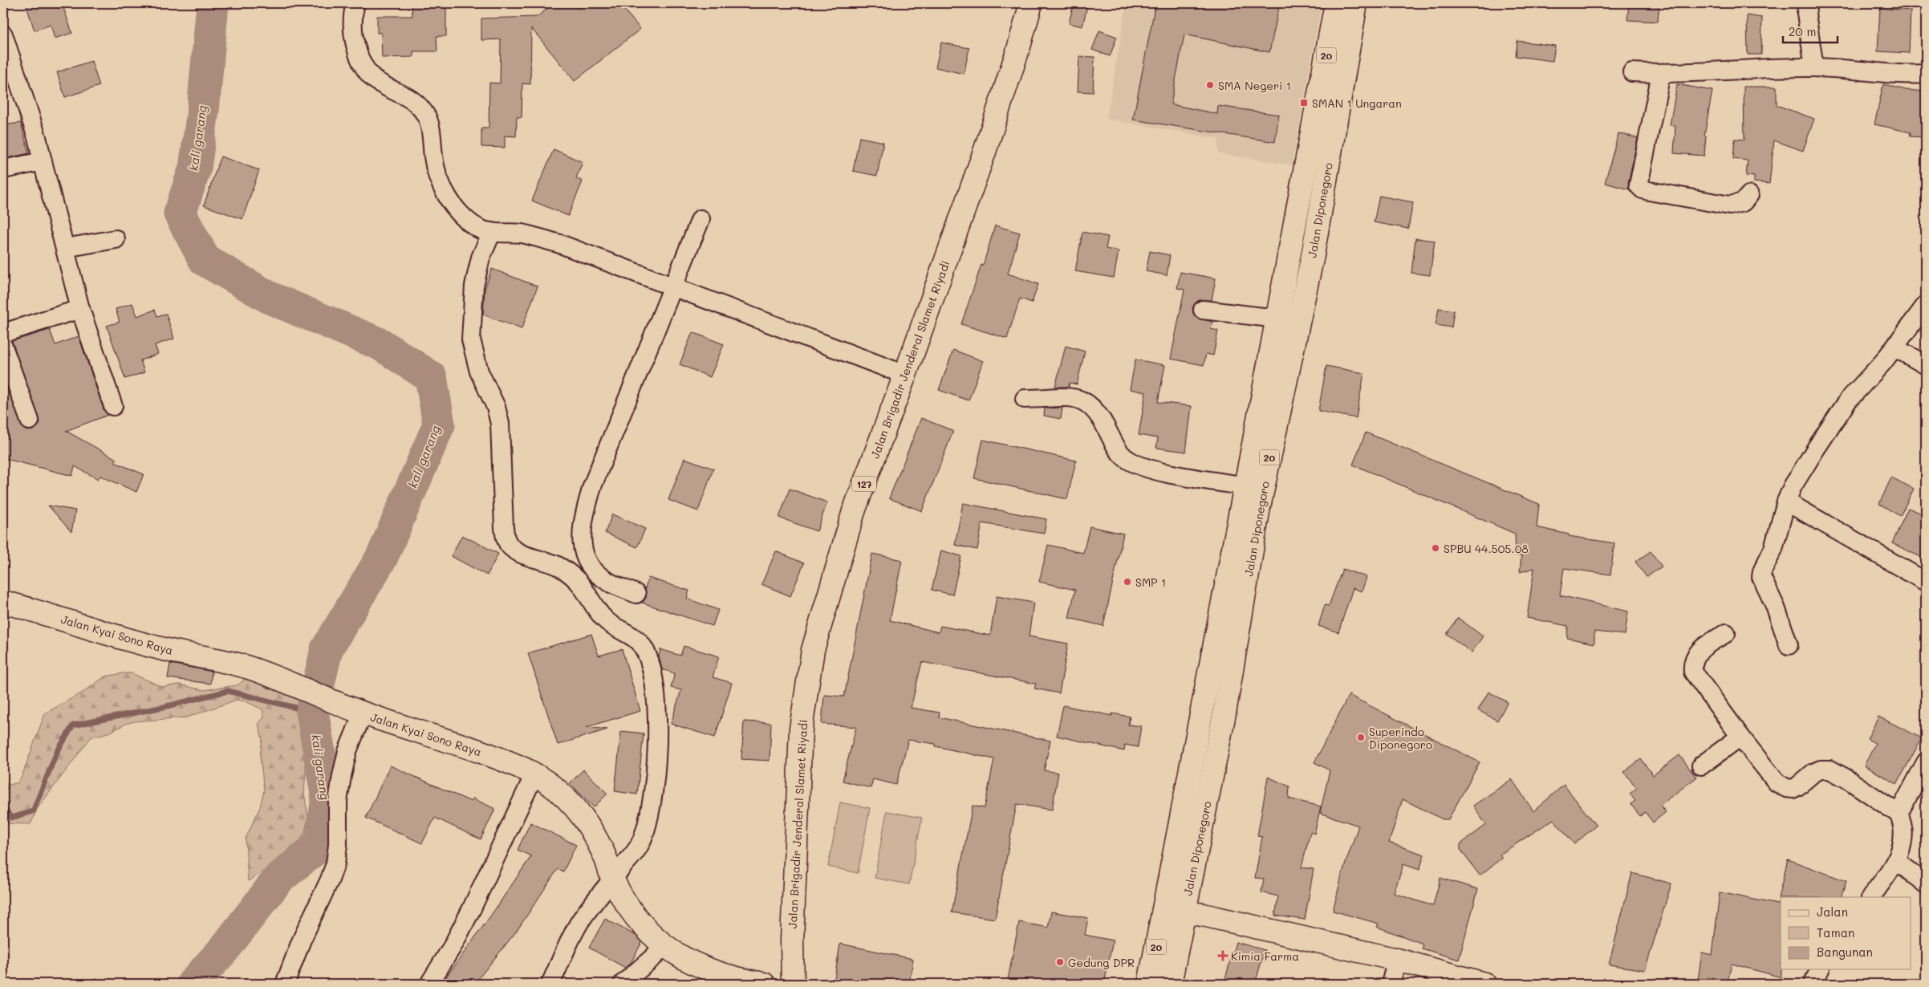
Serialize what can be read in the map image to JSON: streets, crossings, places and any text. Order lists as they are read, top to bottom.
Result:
{
  "streets": {
    "main road": [
      "20",
      "Jalan Diponegoro",
      "Jalan Brigadir Jenderal Slamet Riyadi",
      "127",
      "Jalan Kyai Sono Raya"
    ]
  },
  "water": ["kali garang"],
  "places": {
    "other": [
      "SMA Negeri 1",
      "SPBU 44.505.08",
      "SMP 1",
      "Superindo Diponegoro",
      "Gedung DPR"
    ],
    "transit": ["SMAN 1 Ungaran"],
    "health": ["Kimia Farma"]
  },
  "legend": ["Jalan", "Taman", "Bangunan"],
  "scale_bar": "20 m"
}
